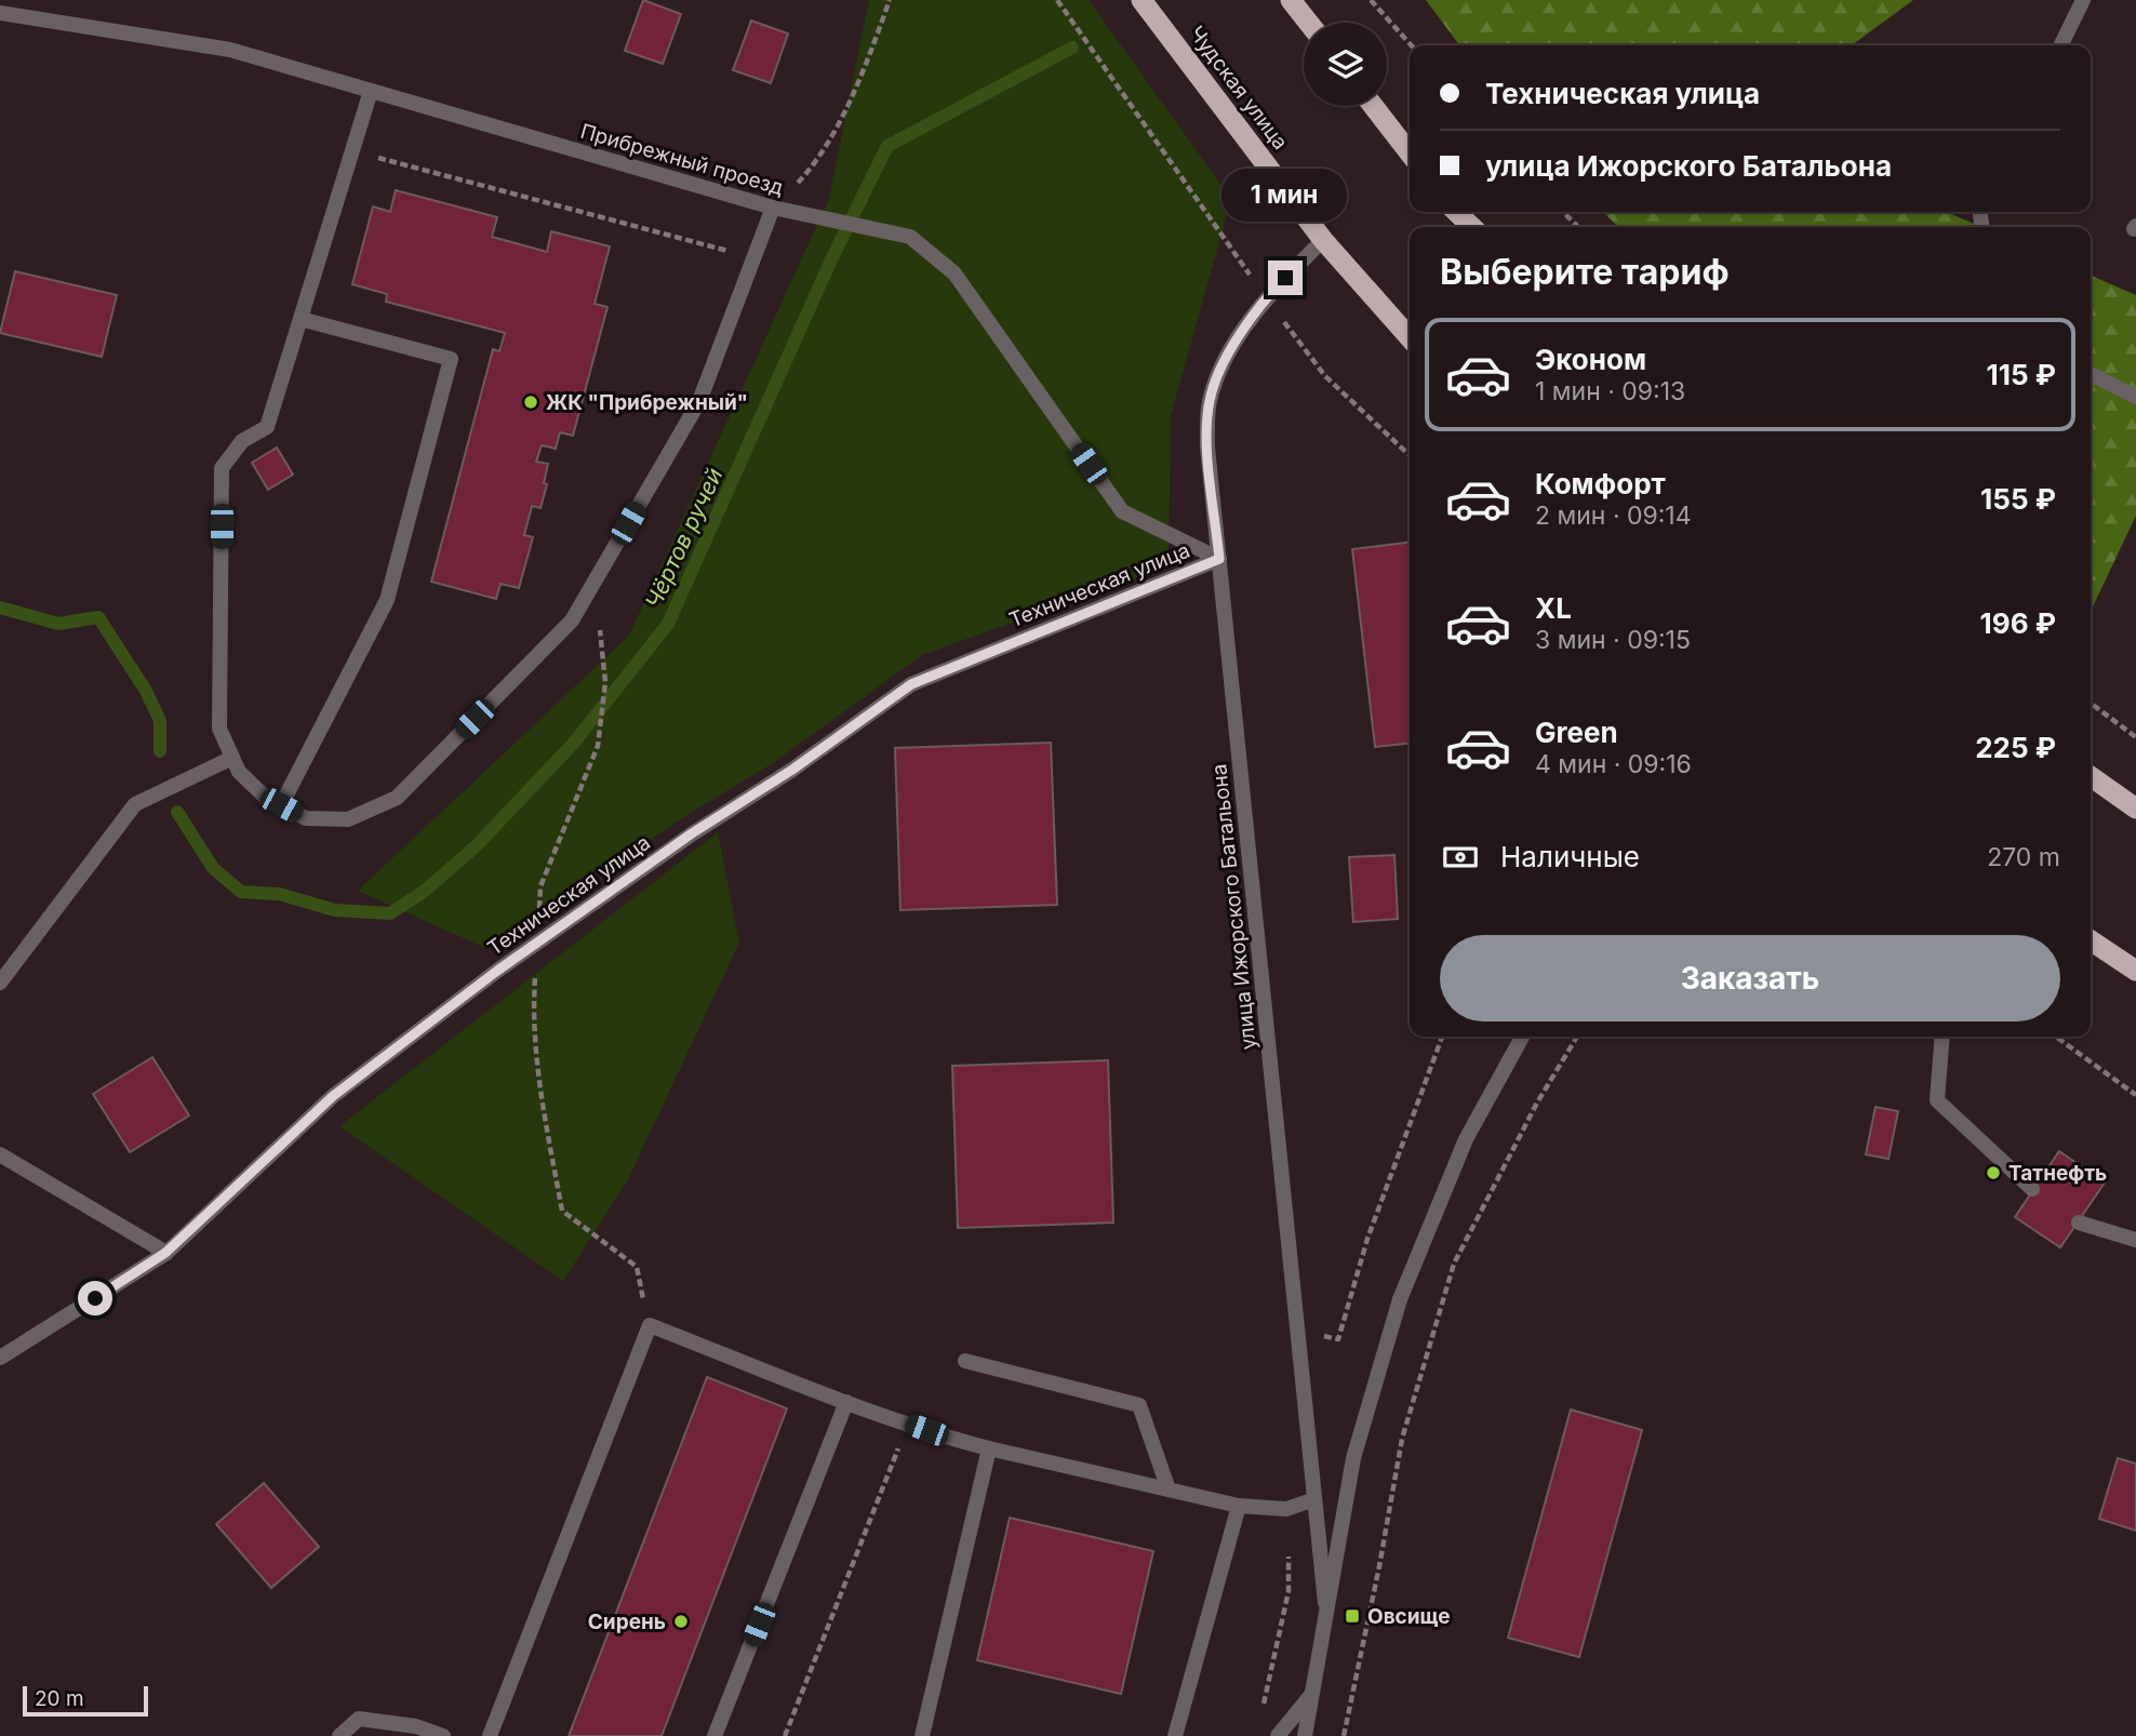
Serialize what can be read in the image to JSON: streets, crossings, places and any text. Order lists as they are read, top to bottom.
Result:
{
  "streets": {
    "highway": ["Чудская улица"],
    "street": ["Прибрежный проезд", "Техническая улица", "улица Ижорского Батальона"]
  },
  "crossings": [
    ["Чудская улица", "улица Ижорского Батальона"],
    ["Прибрежный проезд", "Техническая улица"],
    ["Прибрежный проезд", "улица Ижорского Батальона"],
    ["Техническая улица", "улица Ижорского Батальона"]
  ],
  "water": ["Чёртов ручей"],
  "places": {
    "other": ["ЖК \"Прибрежный\"", "Татнефть", "Сирень"],
    "transit": ["Овсище"]
  },
  "scale_bar": "20 m",
  "page": {
    "banner": ["Техническая улица", "улица Ижорского Батальона"],
    "bubble": "1 мин",
    "heading": "Выберите тариф",
    "list": [
      {
        "name": "Эконом",
        "note": "1 мин · 09:13",
        "value": "115 ₽"
      },
      {
        "name": "Комфорт",
        "note": "2 мин · 09:14",
        "value": "155 ₽"
      },
      {
        "name": "XL",
        "note": "3 мин · 09:15",
        "value": "196 ₽"
      },
      {
        "name": "Green",
        "note": "4 мин · 09:16",
        "value": "225 ₽"
      }
    ],
    "pay": ["Наличные", "270 m"],
    "buttons": "Заказать",
    "scale": "20 m"
  }
}
